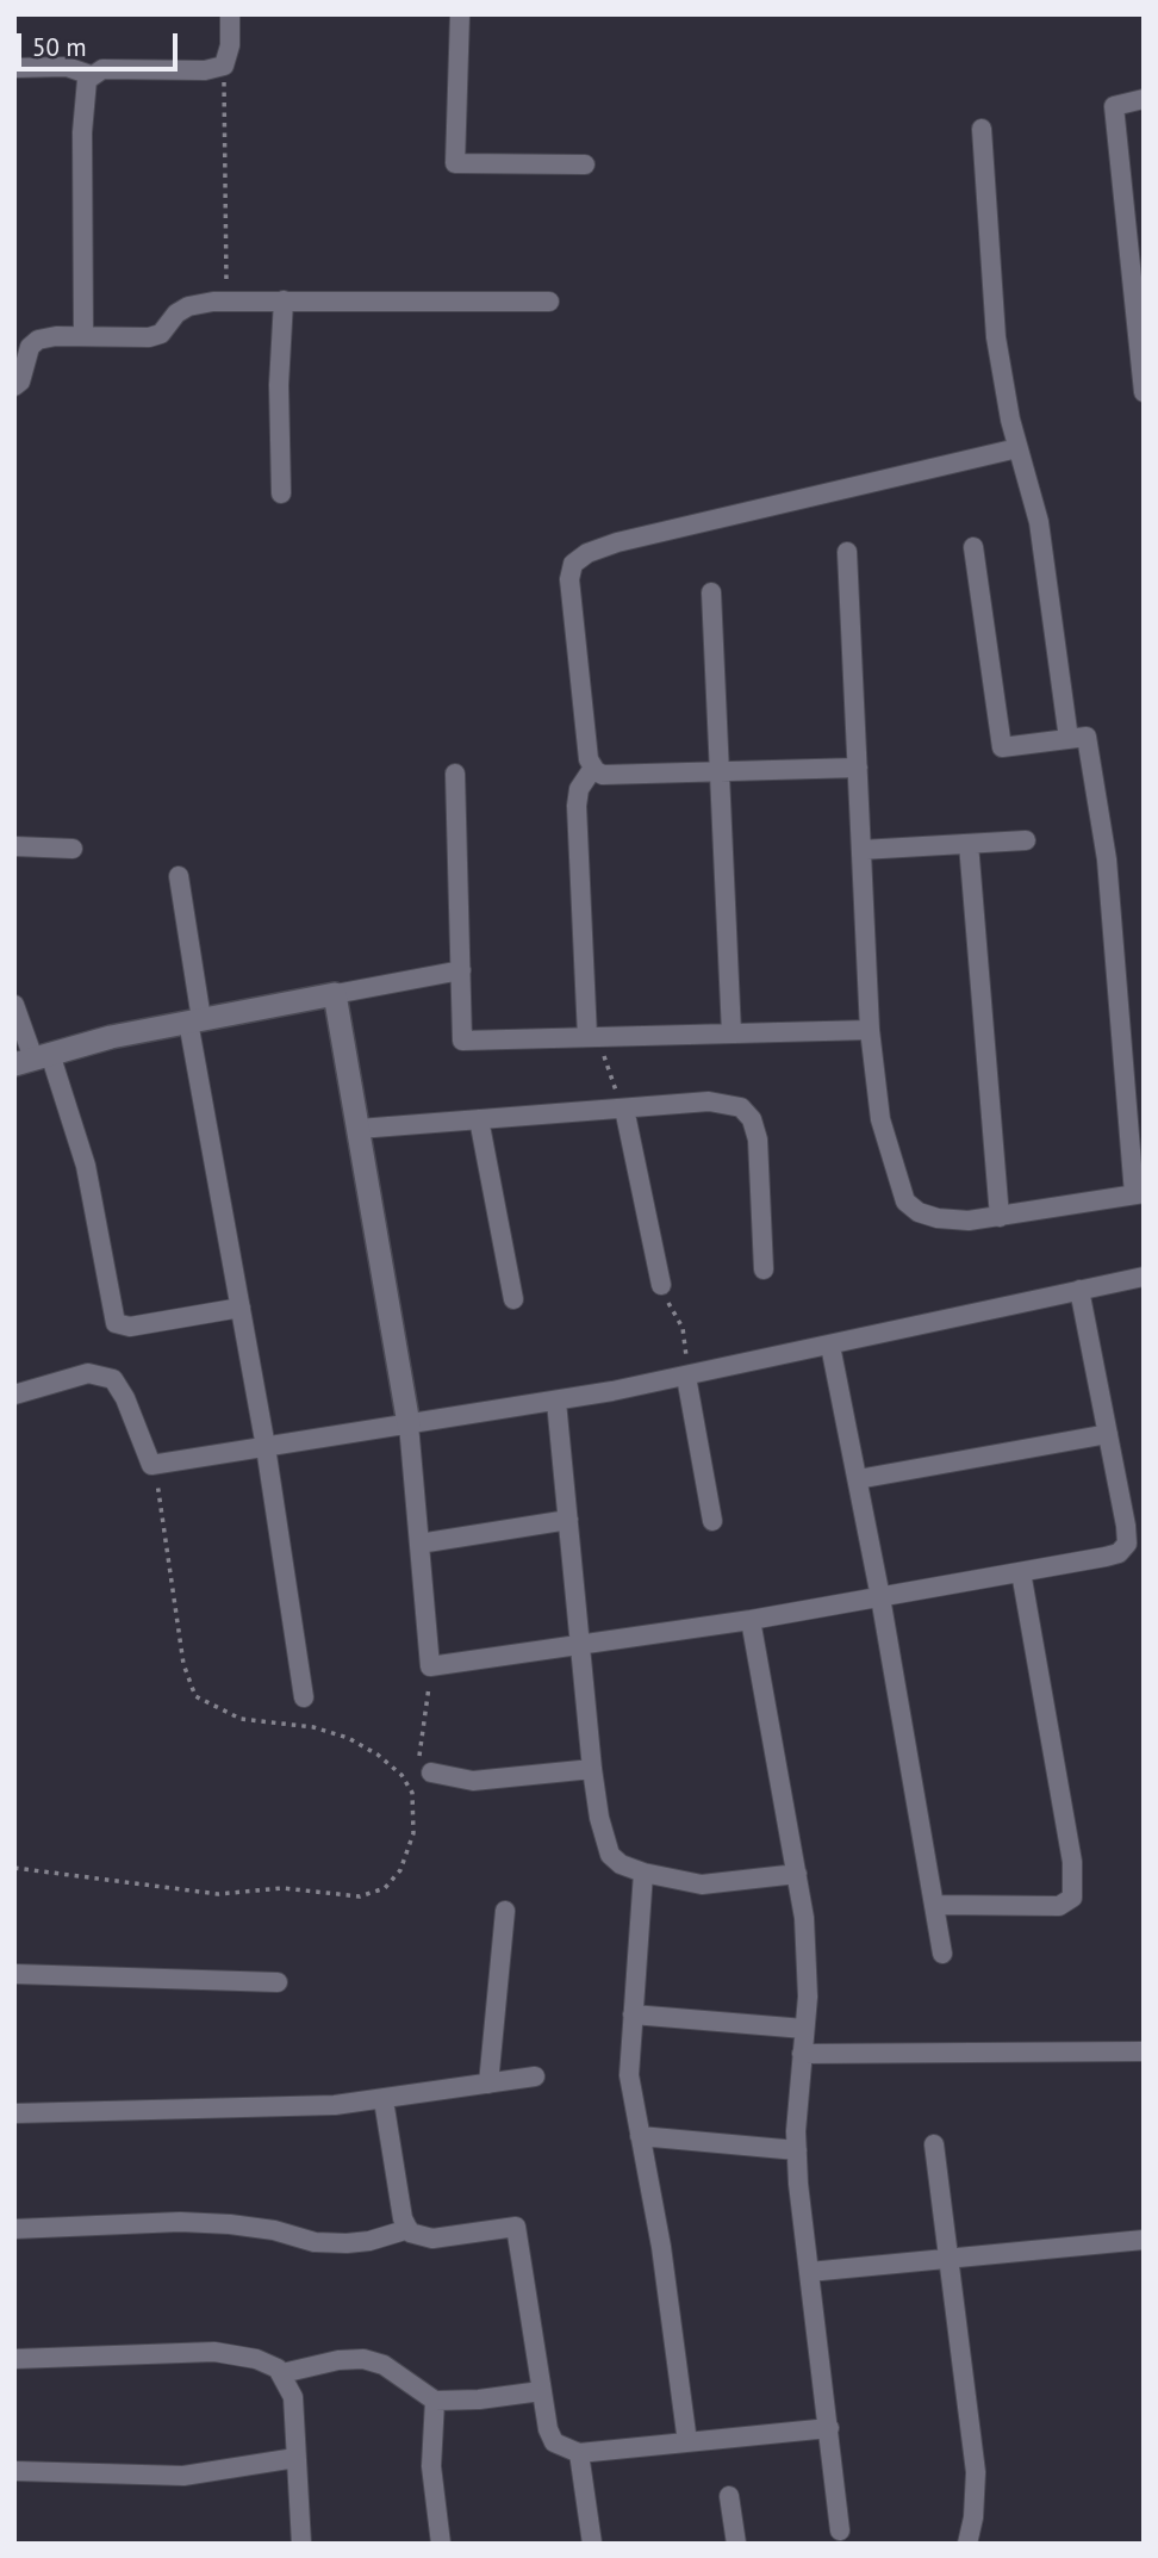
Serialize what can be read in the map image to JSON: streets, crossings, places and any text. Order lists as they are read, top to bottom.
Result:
{
  "scale_bar": "50 m"
}
